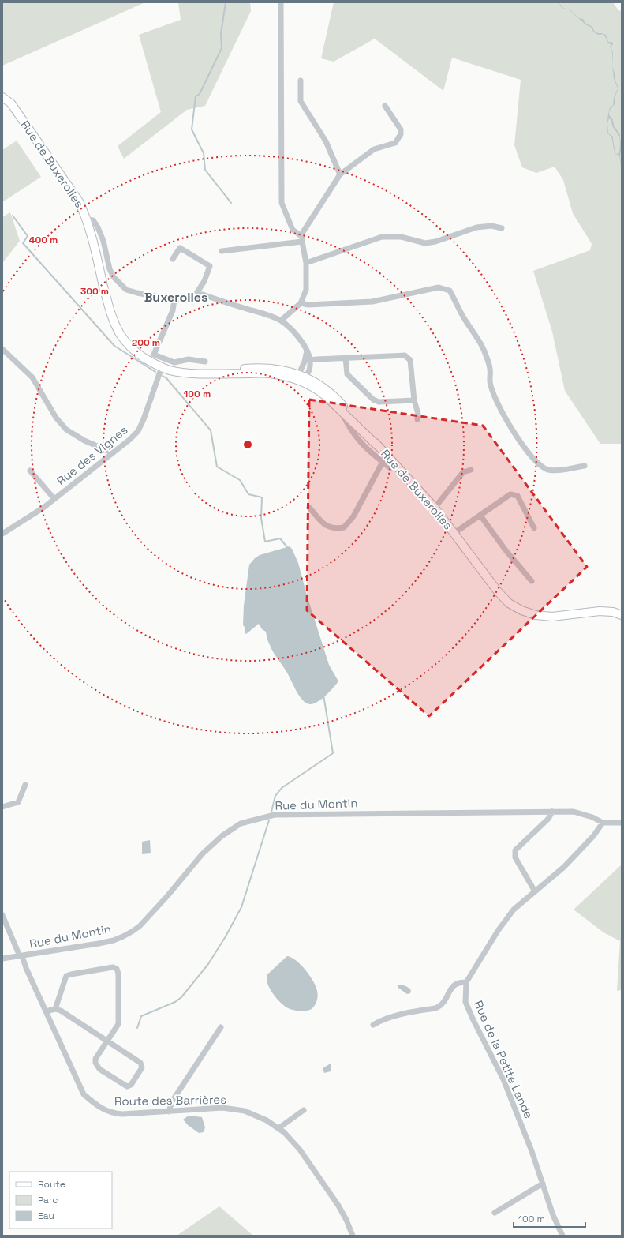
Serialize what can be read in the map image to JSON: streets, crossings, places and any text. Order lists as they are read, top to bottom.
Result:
{
  "streets": {
    "street": [
      "Rue de Buxerolles",
      "Rue des Vignes",
      "Rue du Montin",
      "Rue de la Petite Lande",
      "Route des Barrières"
    ]
  },
  "crossings": [
    ["Rue de Buxerolles", "Rue des Vignes"],
    ["Rue du Montin", "Rue de la Petite Lande"],
    ["Rue du Montin", "Route des Barrières"]
  ],
  "districts": ["Buxerolles"],
  "legend": ["Route", "Parc", "Eau"],
  "scale_bar": "100 m",
  "rings": [
    "400 m",
    "300 m",
    "200 m",
    "100 m"
  ]
}
